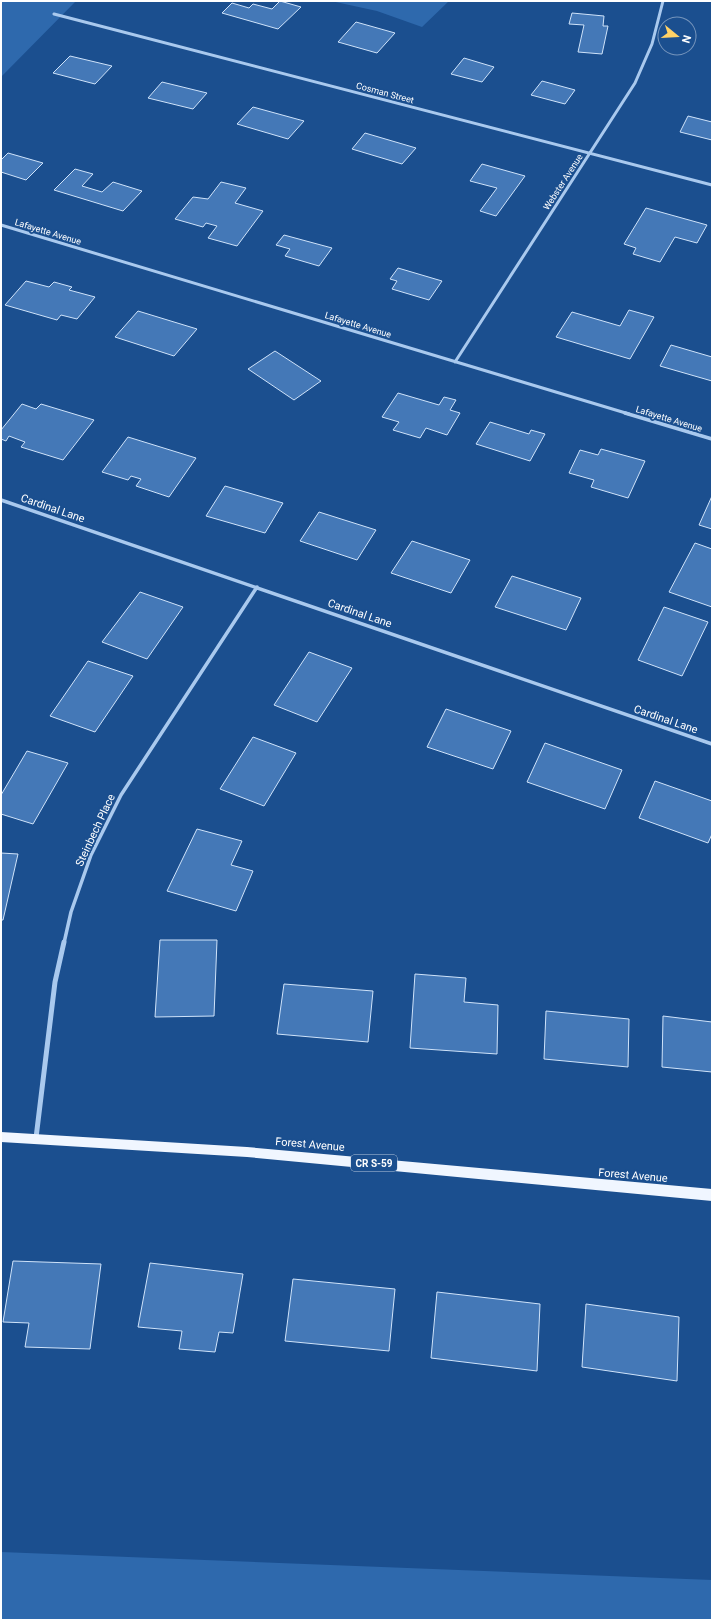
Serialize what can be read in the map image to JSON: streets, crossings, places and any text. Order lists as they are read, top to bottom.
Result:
{
  "streets": {
    "main road": ["Forest Avenue", "CR S-59"],
    "street": [
      "Cosman Street",
      "Webster Avenue",
      "Lafayette Avenue",
      "Cardinal Lane",
      "Steinbech Place"
    ]
  },
  "crossings": [
    ["Cosman Street", "Webster Avenue"],
    ["Webster Avenue", "Lafayette Avenue"],
    ["Cardinal Lane", "Steinbech Place"],
    ["Steinbech Place", "Forest Avenue"]
  ],
  "north": "right"
}
